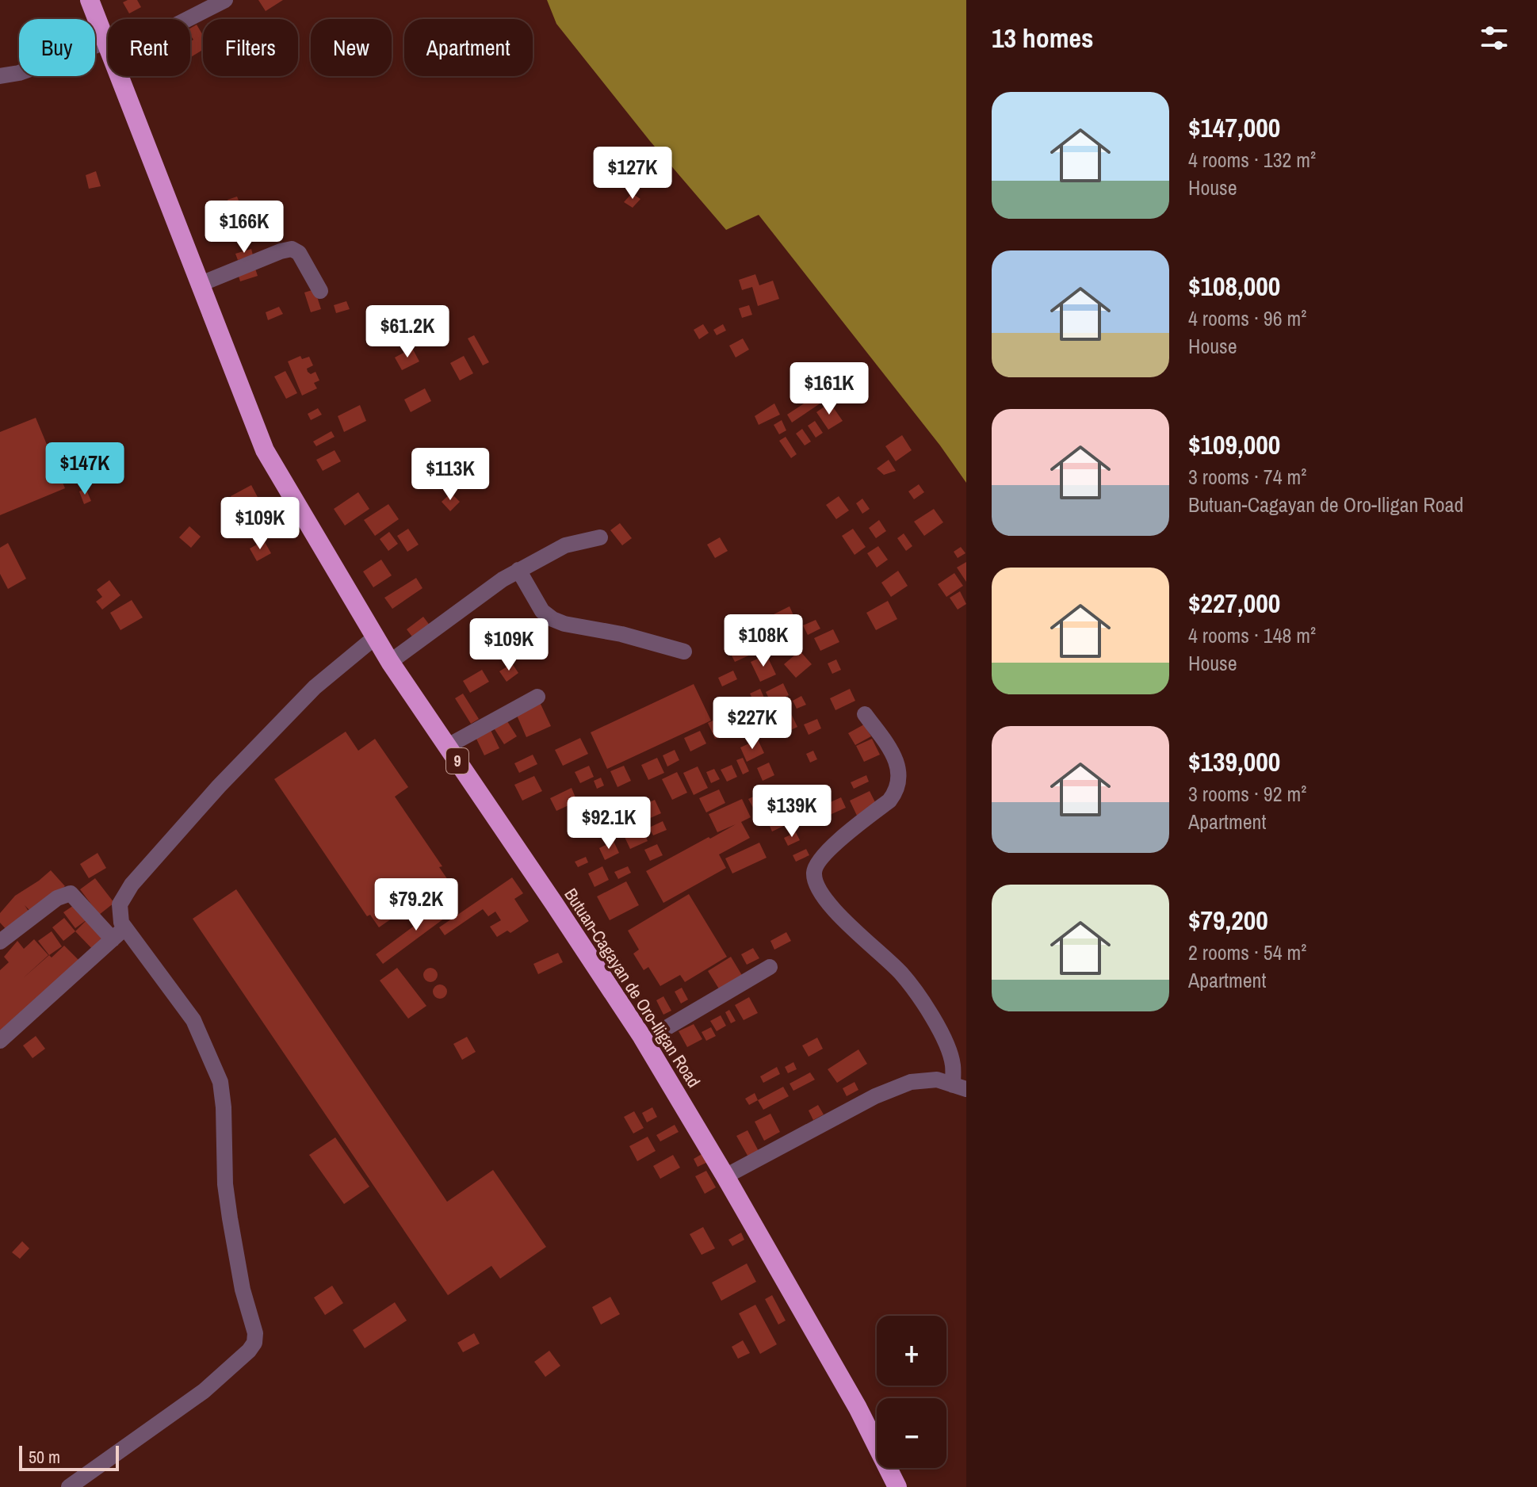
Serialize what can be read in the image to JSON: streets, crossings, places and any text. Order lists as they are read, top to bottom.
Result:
{
  "streets": {
    "highway": ["9", "Butuan-Cagayan de Oro-Iligan Road"]
  },
  "scale_bar": "50 m",
  "page": {
    "heading": "13 homes",
    "chip": [
      "Buy",
      "Rent",
      "Filters",
      "New",
      "Apartment"
    ],
    "list": [
      {
        "name": "$147,000",
        "note": "4 rooms · 132 m² · House"
      },
      {
        "name": "$108,000",
        "note": "4 rooms · 96 m² · House"
      },
      {
        "name": "$109,000",
        "note": "3 rooms · 74 m² · Butuan-Cagayan de Oro-Iligan Road"
      },
      {
        "name": "$227,000",
        "note": "4 rooms · 148 m² · House"
      },
      {
        "name": "$139,000",
        "note": "3 rooms · 92 m² · Apartment"
      },
      {
        "name": "$79,200",
        "note": "2 rooms · 54 m² · Apartment"
      }
    ],
    "price": [
      "$127K",
      "$166K",
      "$61.2K",
      "$161K",
      "$147K",
      "$113K",
      "$109K",
      "$108K",
      "$109K",
      "$227K",
      "$139K",
      "$92.1K",
      "$79.2K"
    ],
    "map_buttons": ["+", "−"],
    "scale": "50 m"
  }
}
